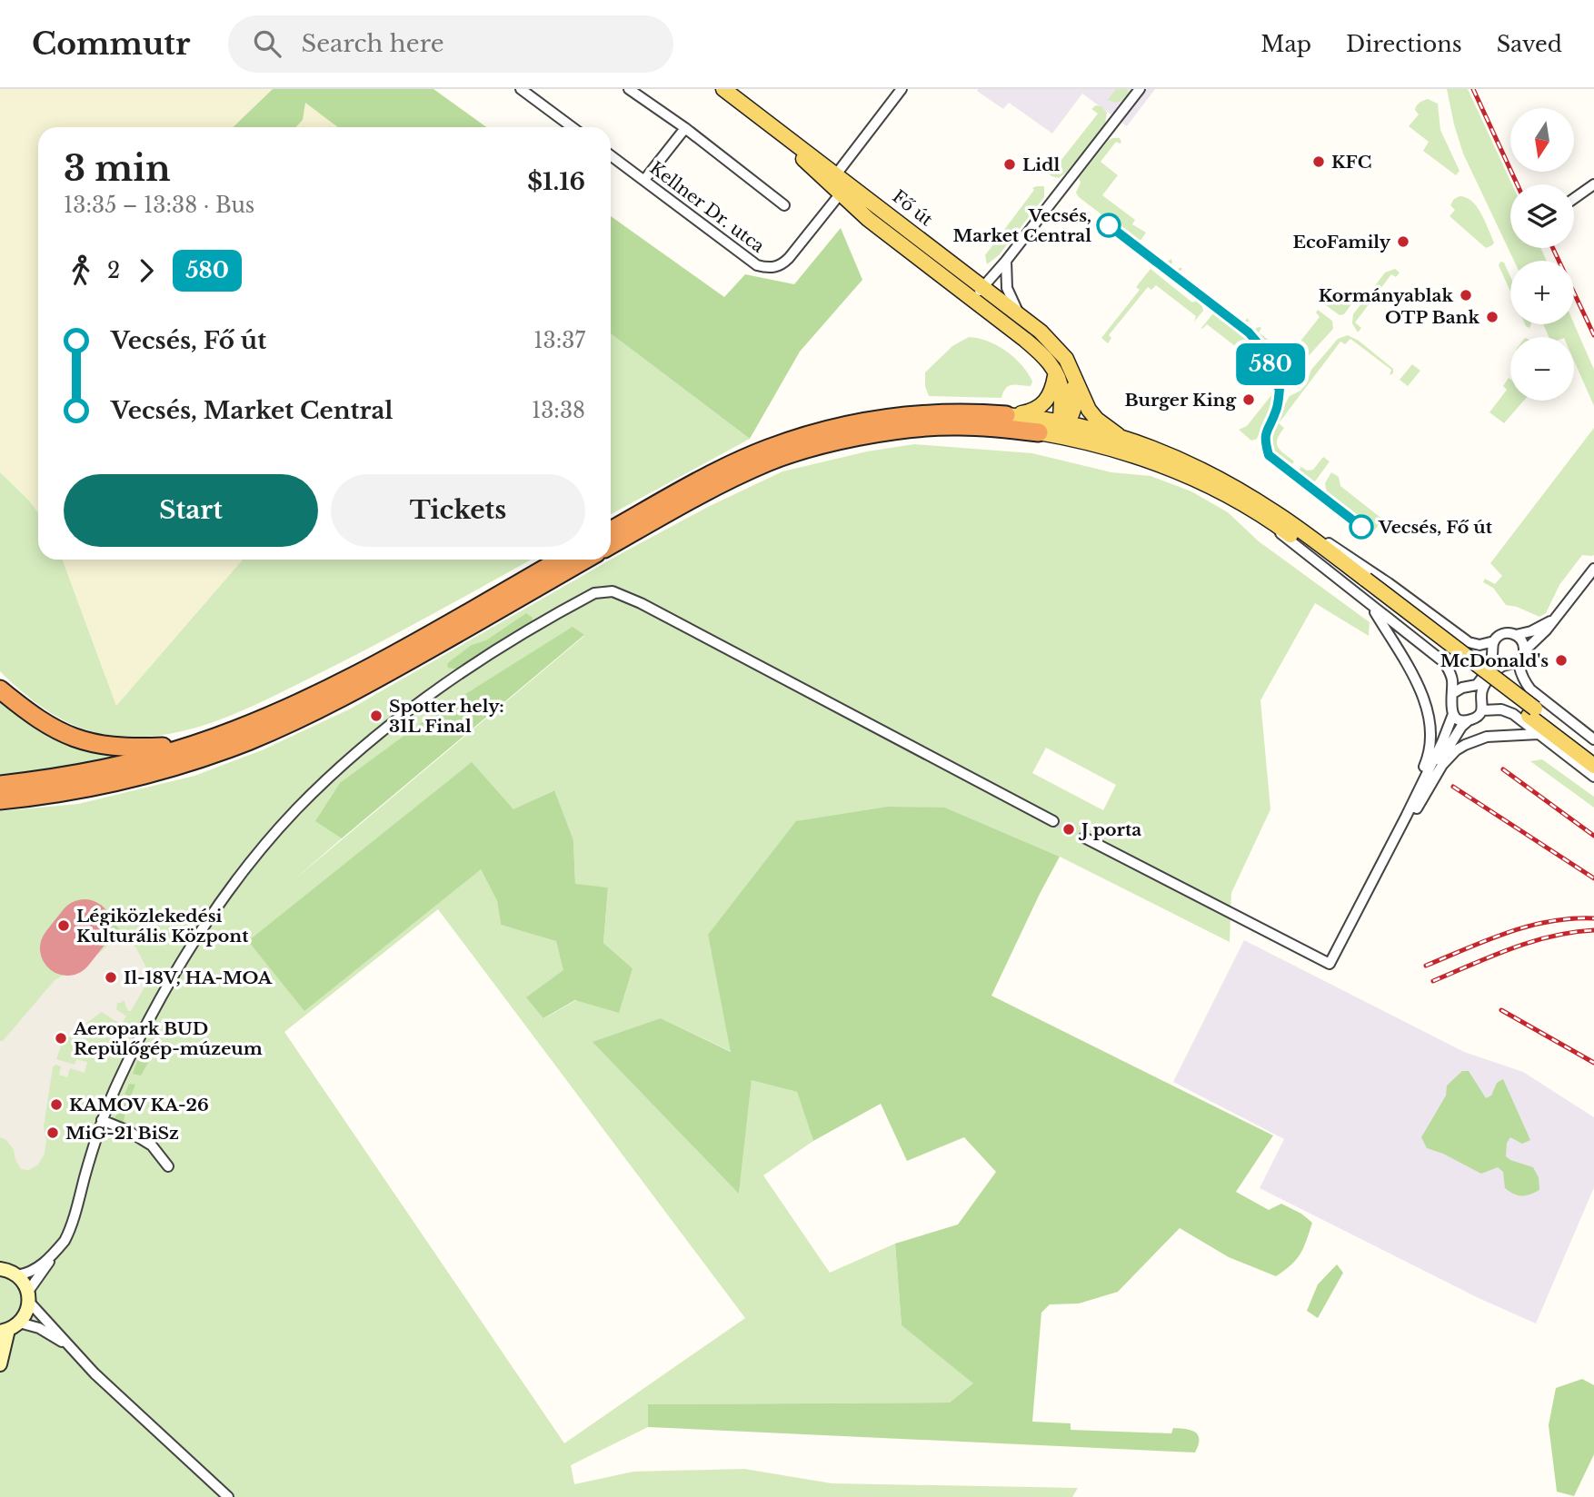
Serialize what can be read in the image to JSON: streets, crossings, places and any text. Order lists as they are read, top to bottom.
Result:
{
  "streets": {
    "main road": ["Fő út"],
    "street": ["Kellner Dr. utca"]
  },
  "places": [
    "KFC",
    "Lidl",
    "Vecsés, Market Central",
    "EcoFamily",
    "Kormányablak",
    "OTP Bank",
    "Burger King",
    "Vecsés, Fő út",
    "McDonald's",
    "Spotter hely: 31L Final",
    "J porta",
    "Légiközlekedési Kulturális Központ",
    "Il-18V, HA-MOA",
    "Aeropark BUD Repülőgép-múzeum",
    "KAMOV KA-26",
    "MiG-21 BiSz"
  ],
  "lines": ["bus line 580"],
  "north": "bottom",
  "page": {
    "header": "Commutr",
    "search": "Search here",
    "nav": ["Map", "Directions", "Saved"],
    "on_map": "580",
    "map_buttons": ["+", "−"],
    "heading": ["3 min", "13:35 – 13:38 · Bus", "$1.16"],
    "legs": ["2", "580"],
    "list": [
      {
        "name": "Vecsés, Fő út",
        "value": "13:37"
      },
      {
        "name": "Vecsés, Market Central",
        "value": "13:38"
      }
    ],
    "buttons": ["Start", "Tickets"]
  }
}
